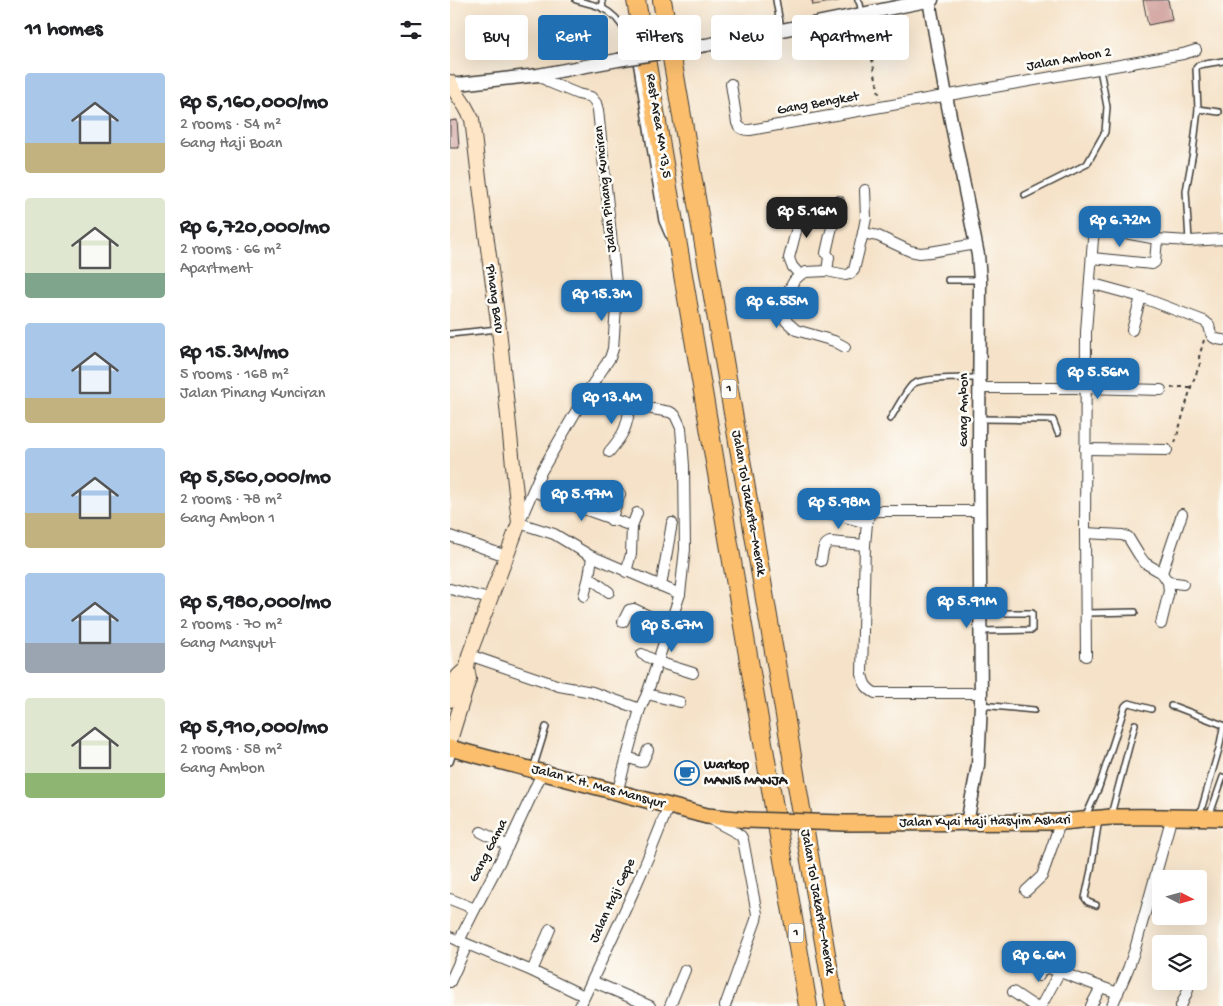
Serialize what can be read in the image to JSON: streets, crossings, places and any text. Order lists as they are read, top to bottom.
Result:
{
  "streets": {
    "highway": ["1", "Jalan Tol Jakarta–Merak"],
    "main road": [
      "Jalan Pinang Kunciran",
      "Pinang Baru",
      "Jalan K.H. Mas Mansyur",
      "Jalan Kyai Haji Hasyim Ashari"
    ],
    "street": [
      "Jalan Ambon 2",
      "Gang Bengket",
      "Gang Ambon",
      "Gang Gama",
      "Jalan Haji Cepe"
    ],
    "lane": ["Rest Area KM 13,5"]
  },
  "crossings": [
    ["Jalan Ambon 2", "Gang Bengket"],
    ["Jalan Ambon 2", "Gang Ambon"],
    ["Gang Bengket", "Gang Ambon"],
    ["Rest Area KM 13,5", "Jalan Tol Jakarta–Merak"],
    ["Jalan Pinang Kunciran", "Pinang Baru"],
    ["Jalan Pinang Kunciran", "Jalan K.H. Mas Mansyur"],
    ["Gang Ambon", "Jalan Kyai Haji Hasyim Ashari"],
    ["Jalan K.H. Mas Mansyur", "Jalan Kyai Haji Hasyim Ashari"],
    ["Jalan K.H. Mas Mansyur", "Gang Gama"],
    ["Jalan K.H. Mas Mansyur", "Jalan Haji Cepe"]
  ],
  "places": {
    "cafe": ["Warkop MANIS MANJA"]
  },
  "north": "right",
  "page": {
    "heading": "11 homes",
    "chip": [
      "Buy",
      "Rent",
      "Filters",
      "New",
      "Apartment"
    ],
    "list": [
      {
        "name": "Rp 5,160,000/mo",
        "note": "2 rooms · 54 m² · Gang Haji Boan"
      },
      {
        "name": "Rp 6,720,000/mo",
        "note": "2 rooms · 66 m² · Apartment"
      },
      {
        "name": "Rp 15.3M/mo",
        "note": "5 rooms · 168 m² · Jalan Pinang Kunciran"
      },
      {
        "name": "Rp 5,560,000/mo",
        "note": "2 rooms · 78 m² · Gang Ambon 1"
      },
      {
        "name": "Rp 5,980,000/mo",
        "note": "2 rooms · 70 m² · Gang Mansyut"
      },
      {
        "name": "Rp 5,910,000/mo",
        "note": "2 rooms · 58 m² · Gang Ambon"
      }
    ],
    "price": [
      "Rp 5.16M",
      "Rp 6.72M",
      "Rp 15.3M",
      "Rp 6.55M",
      "Rp 5.56M",
      "Rp 13.4M",
      "Rp 5.97M",
      "Rp 5.98M",
      "Rp 5.91M",
      "Rp 5.67M",
      "Rp 6.6M"
    ]
  }
}
